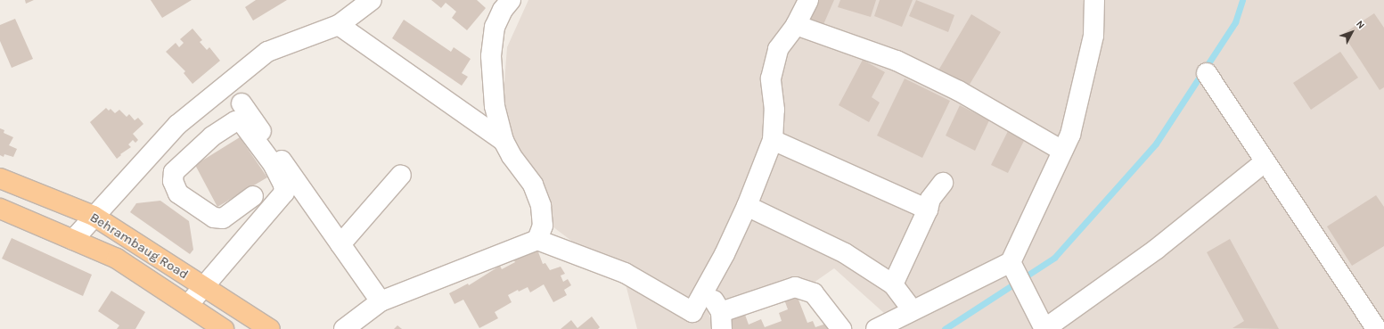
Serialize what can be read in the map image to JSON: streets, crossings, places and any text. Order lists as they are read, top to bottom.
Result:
{
  "streets": {
    "main road": ["Behrambaug Road"]
  },
  "north": "top right"
}
